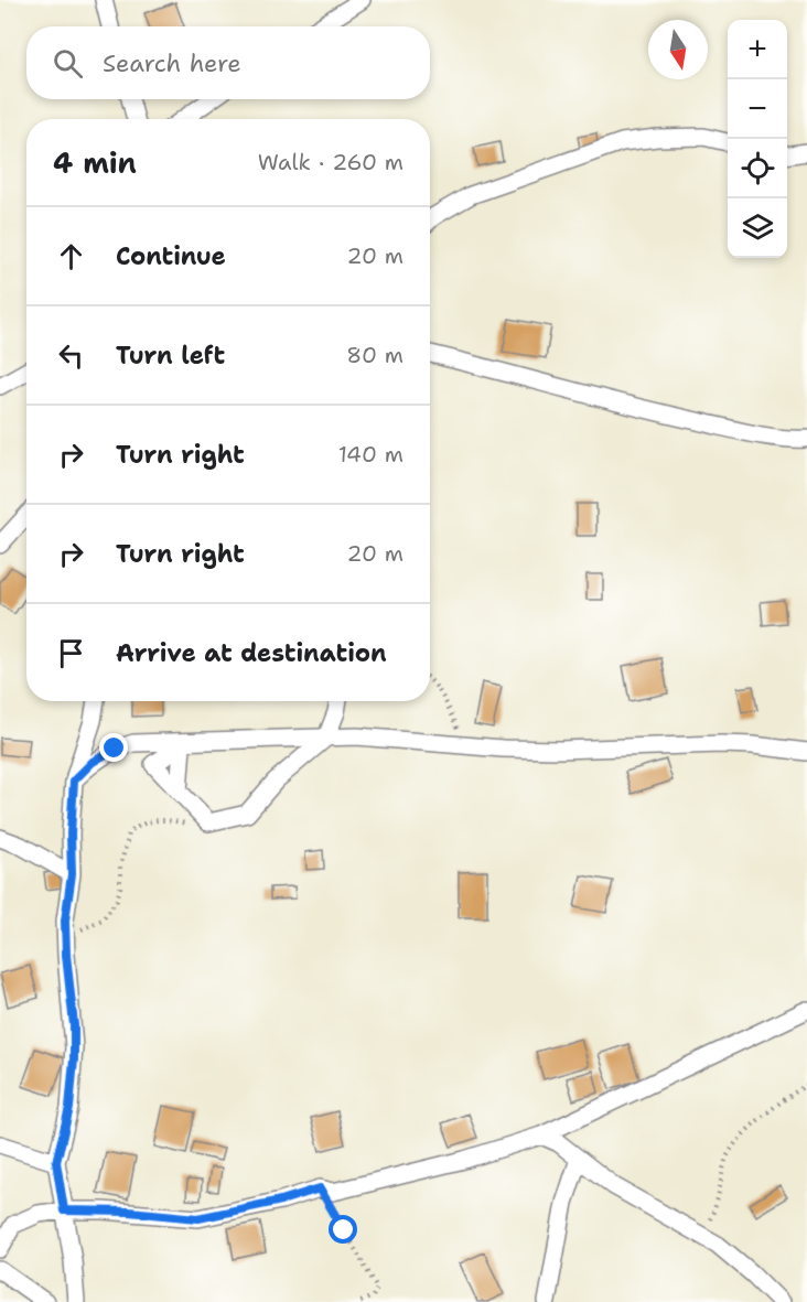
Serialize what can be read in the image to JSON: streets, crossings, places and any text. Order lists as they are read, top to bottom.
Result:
{
  "north": "bottom",
  "page": {
    "map_buttons": ["+", "−"],
    "search": "Search here",
    "heading": ["4 min", "Walk · 260 m"],
    "list": [
      ["Continue", "20 m"],
      ["Turn left", "80 m"],
      ["Turn right", "140 m"],
      ["Turn right", "20 m"],
      "Arrive at destination"
    ]
  }
}
